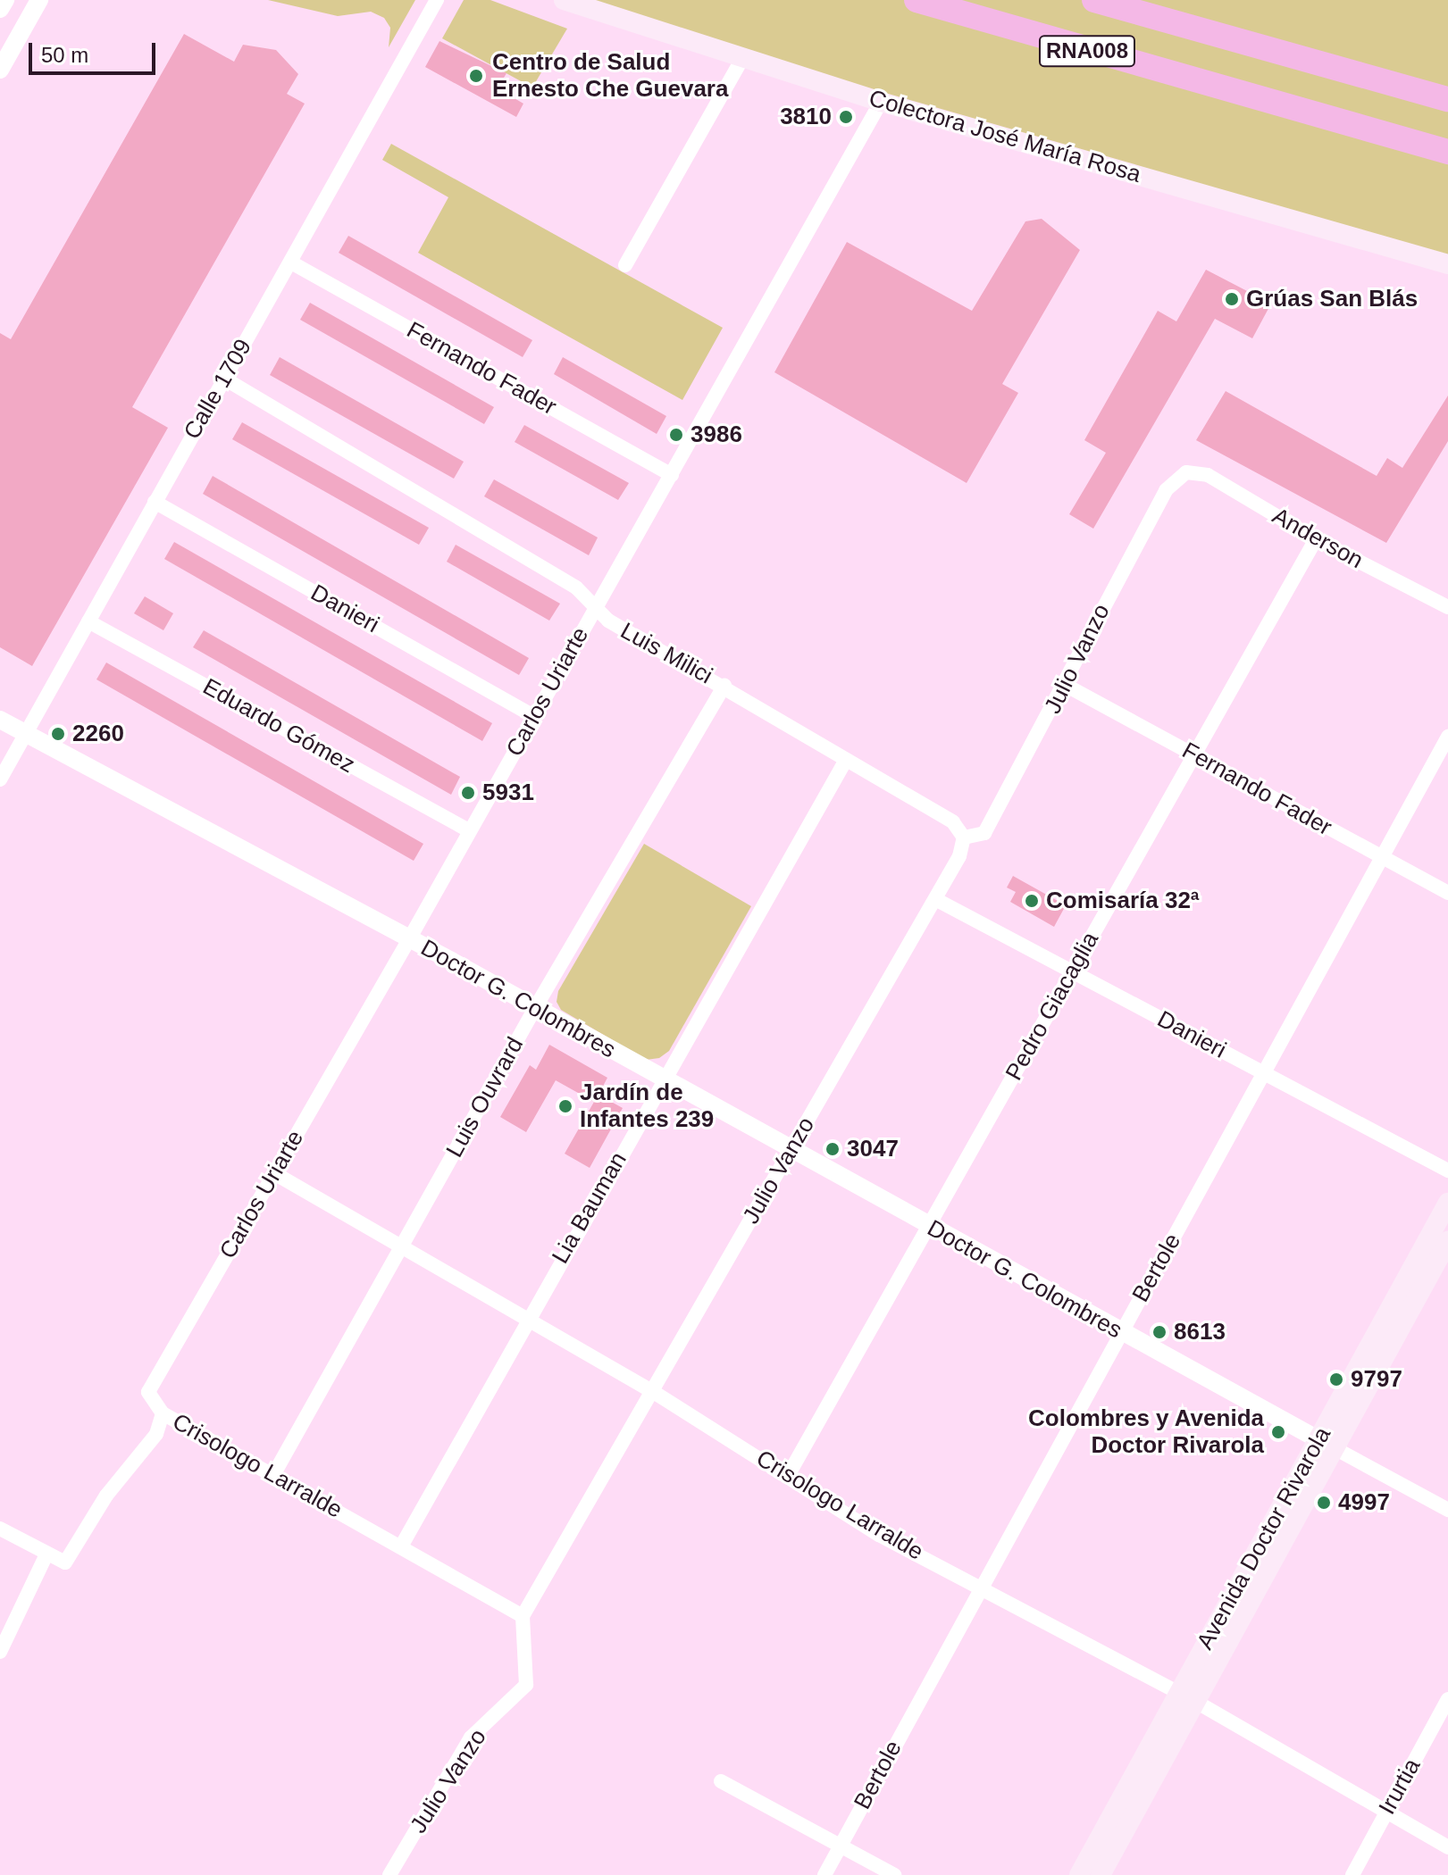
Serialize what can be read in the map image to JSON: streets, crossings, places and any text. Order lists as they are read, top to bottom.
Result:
{
  "streets": {
    "highway": ["RNA008"],
    "main road": ["Colectora José María Rosa", "Avenida Doctor Rivarola"],
    "street": [
      "Fernando Fader",
      "Calle 1709",
      "Anderson",
      "Danieri",
      "Luis Milici",
      "Julio Vanzo",
      "Carlos Uriarte",
      "Eduardo Gómez",
      "Doctor G. Colombres",
      "Pedro Giacaglia",
      "Luis Ouvrard",
      "Lia Bauman",
      "Bertole",
      "Crisologo Larralde",
      "Irurtia"
    ]
  },
  "crossings": [
    ["Colectora José María Rosa", "Carlos Uriarte"],
    ["Fernando Fader", "Calle 1709"],
    ["Fernando Fader", "Julio Vanzo"],
    ["Fernando Fader", "Carlos Uriarte"],
    ["Fernando Fader", "Pedro Giacaglia"],
    ["Fernando Fader", "Bertole"],
    ["Calle 1709", "Danieri"],
    ["Calle 1709", "Luis Milici"],
    ["Calle 1709", "Eduardo Gómez"],
    ["Calle 1709", "Doctor G. Colombres"],
    ["Anderson", "Julio Vanzo"],
    ["Anderson", "Pedro Giacaglia"],
    ["Danieri", "Julio Vanzo"],
    ["Danieri", "Carlos Uriarte"],
    ["Danieri", "Pedro Giacaglia"],
    ["Danieri", "Bertole"],
    ["Luis Milici", "Julio Vanzo"],
    ["Luis Milici", "Carlos Uriarte"],
    ["Luis Milici", "Luis Ouvrard"],
    ["Luis Milici", "Lia Bauman"],
    ["Julio Vanzo", "Doctor G. Colombres"],
    ["Julio Vanzo", "Crisologo Larralde"],
    ["Carlos Uriarte", "Eduardo Gómez"],
    ["Carlos Uriarte", "Doctor G. Colombres"],
    ["Carlos Uriarte", "Crisologo Larralde"],
    ["Doctor G. Colombres", "Pedro Giacaglia"],
    ["Doctor G. Colombres", "Luis Ouvrard"],
    ["Doctor G. Colombres", "Lia Bauman"],
    ["Doctor G. Colombres", "Bertole"],
    ["Doctor G. Colombres", "Avenida Doctor Rivarola"],
    ["Pedro Giacaglia", "Crisologo Larralde"],
    ["Luis Ouvrard", "Crisologo Larralde"],
    ["Lia Bauman", "Crisologo Larralde"],
    ["Bertole", "Crisologo Larralde"],
    ["Crisologo Larralde", "Avenida Doctor Rivarola"],
    ["Crisologo Larralde", "Irurtia"]
  ],
  "places": [
    "Centro de Salud Ernesto Che Guevara",
    "3810",
    "Grúas San Blás",
    "3986",
    "2260",
    "5931",
    "Comisaría 32ª",
    "Jardín de Infantes 239",
    "3047",
    "8613",
    "9797",
    "Colombres y Avenida Doctor Rivarola",
    "4997"
  ],
  "scale_bar": "50 m"
}
